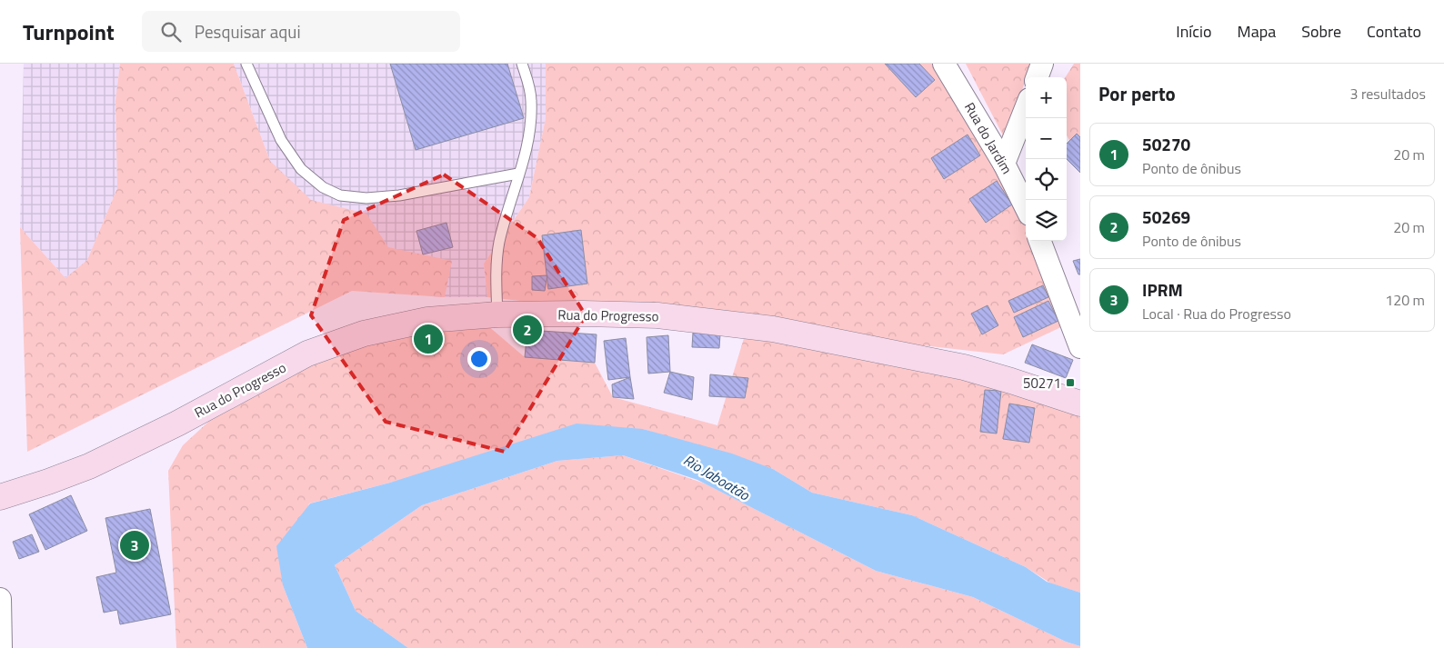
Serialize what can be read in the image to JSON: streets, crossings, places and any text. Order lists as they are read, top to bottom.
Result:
{
  "streets": {
    "street": ["Rua do Jardim", "Rua do Progresso"]
  },
  "water": ["Rio Jaboatão"],
  "places": {
    "transit": ["50271"]
  },
  "page": {
    "header": "Turnpoint",
    "search": "Pesquisar aqui",
    "nav": [
      "Início",
      "Mapa",
      "Sobre",
      "Contato"
    ],
    "heading": ["Por perto", "3 resultados"],
    "map_buttons": ["+", "−"],
    "list": [
      {
        "mark": "1",
        "name": "50270",
        "note": "Ponto de ônibus",
        "value": "20 m"
      },
      {
        "mark": "2",
        "name": "50269",
        "note": "Ponto de ônibus",
        "value": "20 m"
      },
      {
        "mark": "3",
        "name": "IPRM",
        "note": "Local · Rua do Progresso",
        "value": "120 m"
      }
    ],
    "pins": ["2", "1", "3"]
  }
}
